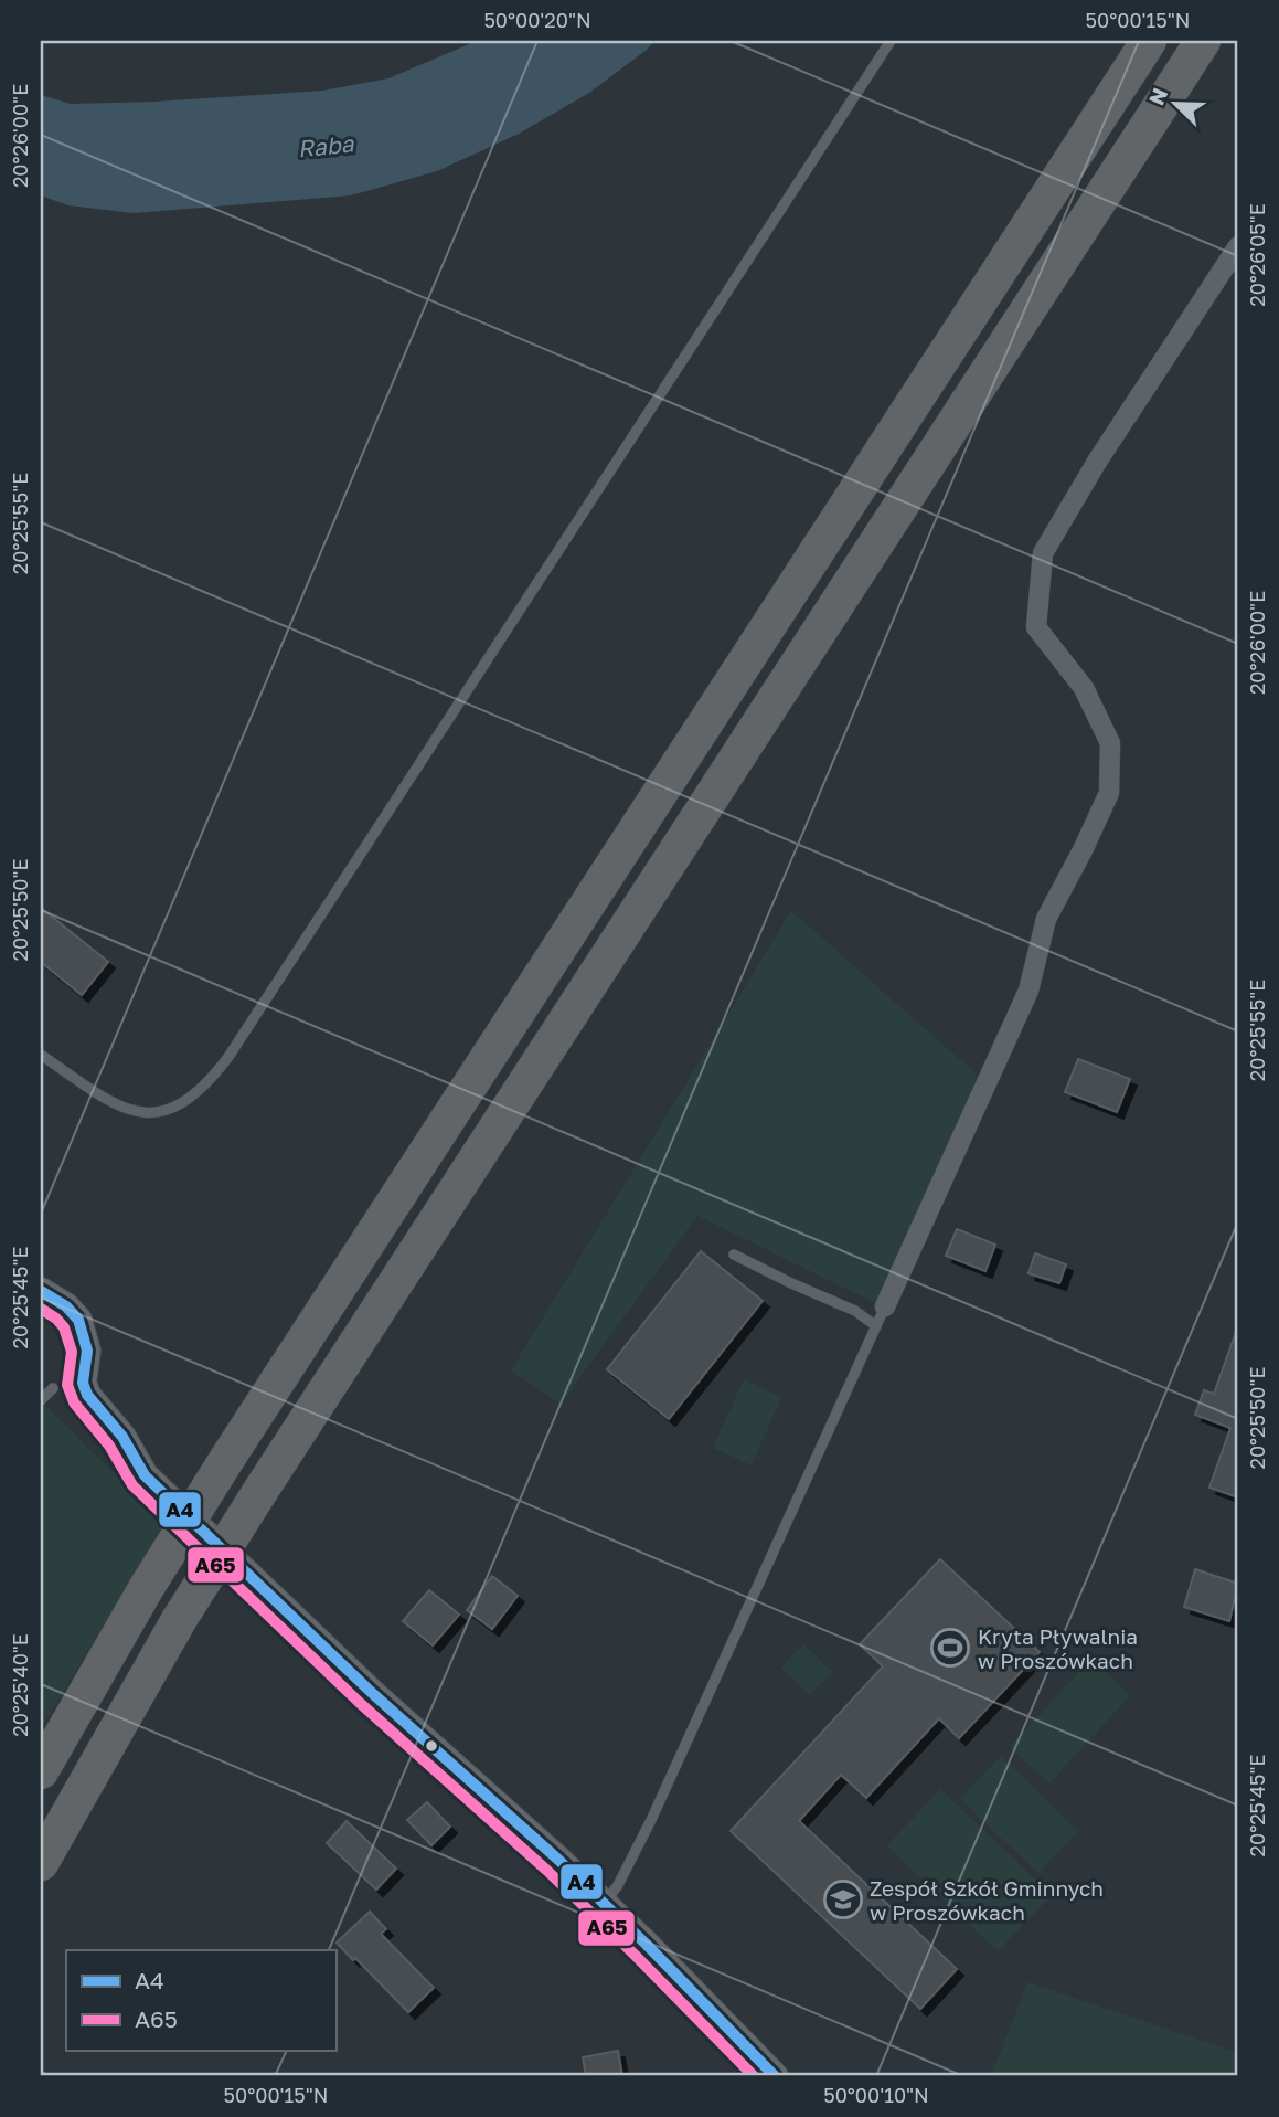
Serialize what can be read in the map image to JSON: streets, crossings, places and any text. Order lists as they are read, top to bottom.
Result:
{
  "water": ["Raba"],
  "places": {
    "sports": ["Kryta Pływalnia w Proszówkach"],
    "school or university": ["Zespół Szkół Gminnych w Proszówkach"]
  },
  "lines": ["transit line A4", "transit line A65"],
  "legend": ["A4", "A65"],
  "north": "top left",
  "coordinates": [
    "50°00'20\"N",
    "50°00'15\"N",
    "20°26'00\"E",
    "20°26'05\"E",
    "20°25'55\"E",
    "20°25'50\"E",
    "20°25'45\"E",
    "20°25'40\"E",
    "50°00'10\"N"
  ]
}
